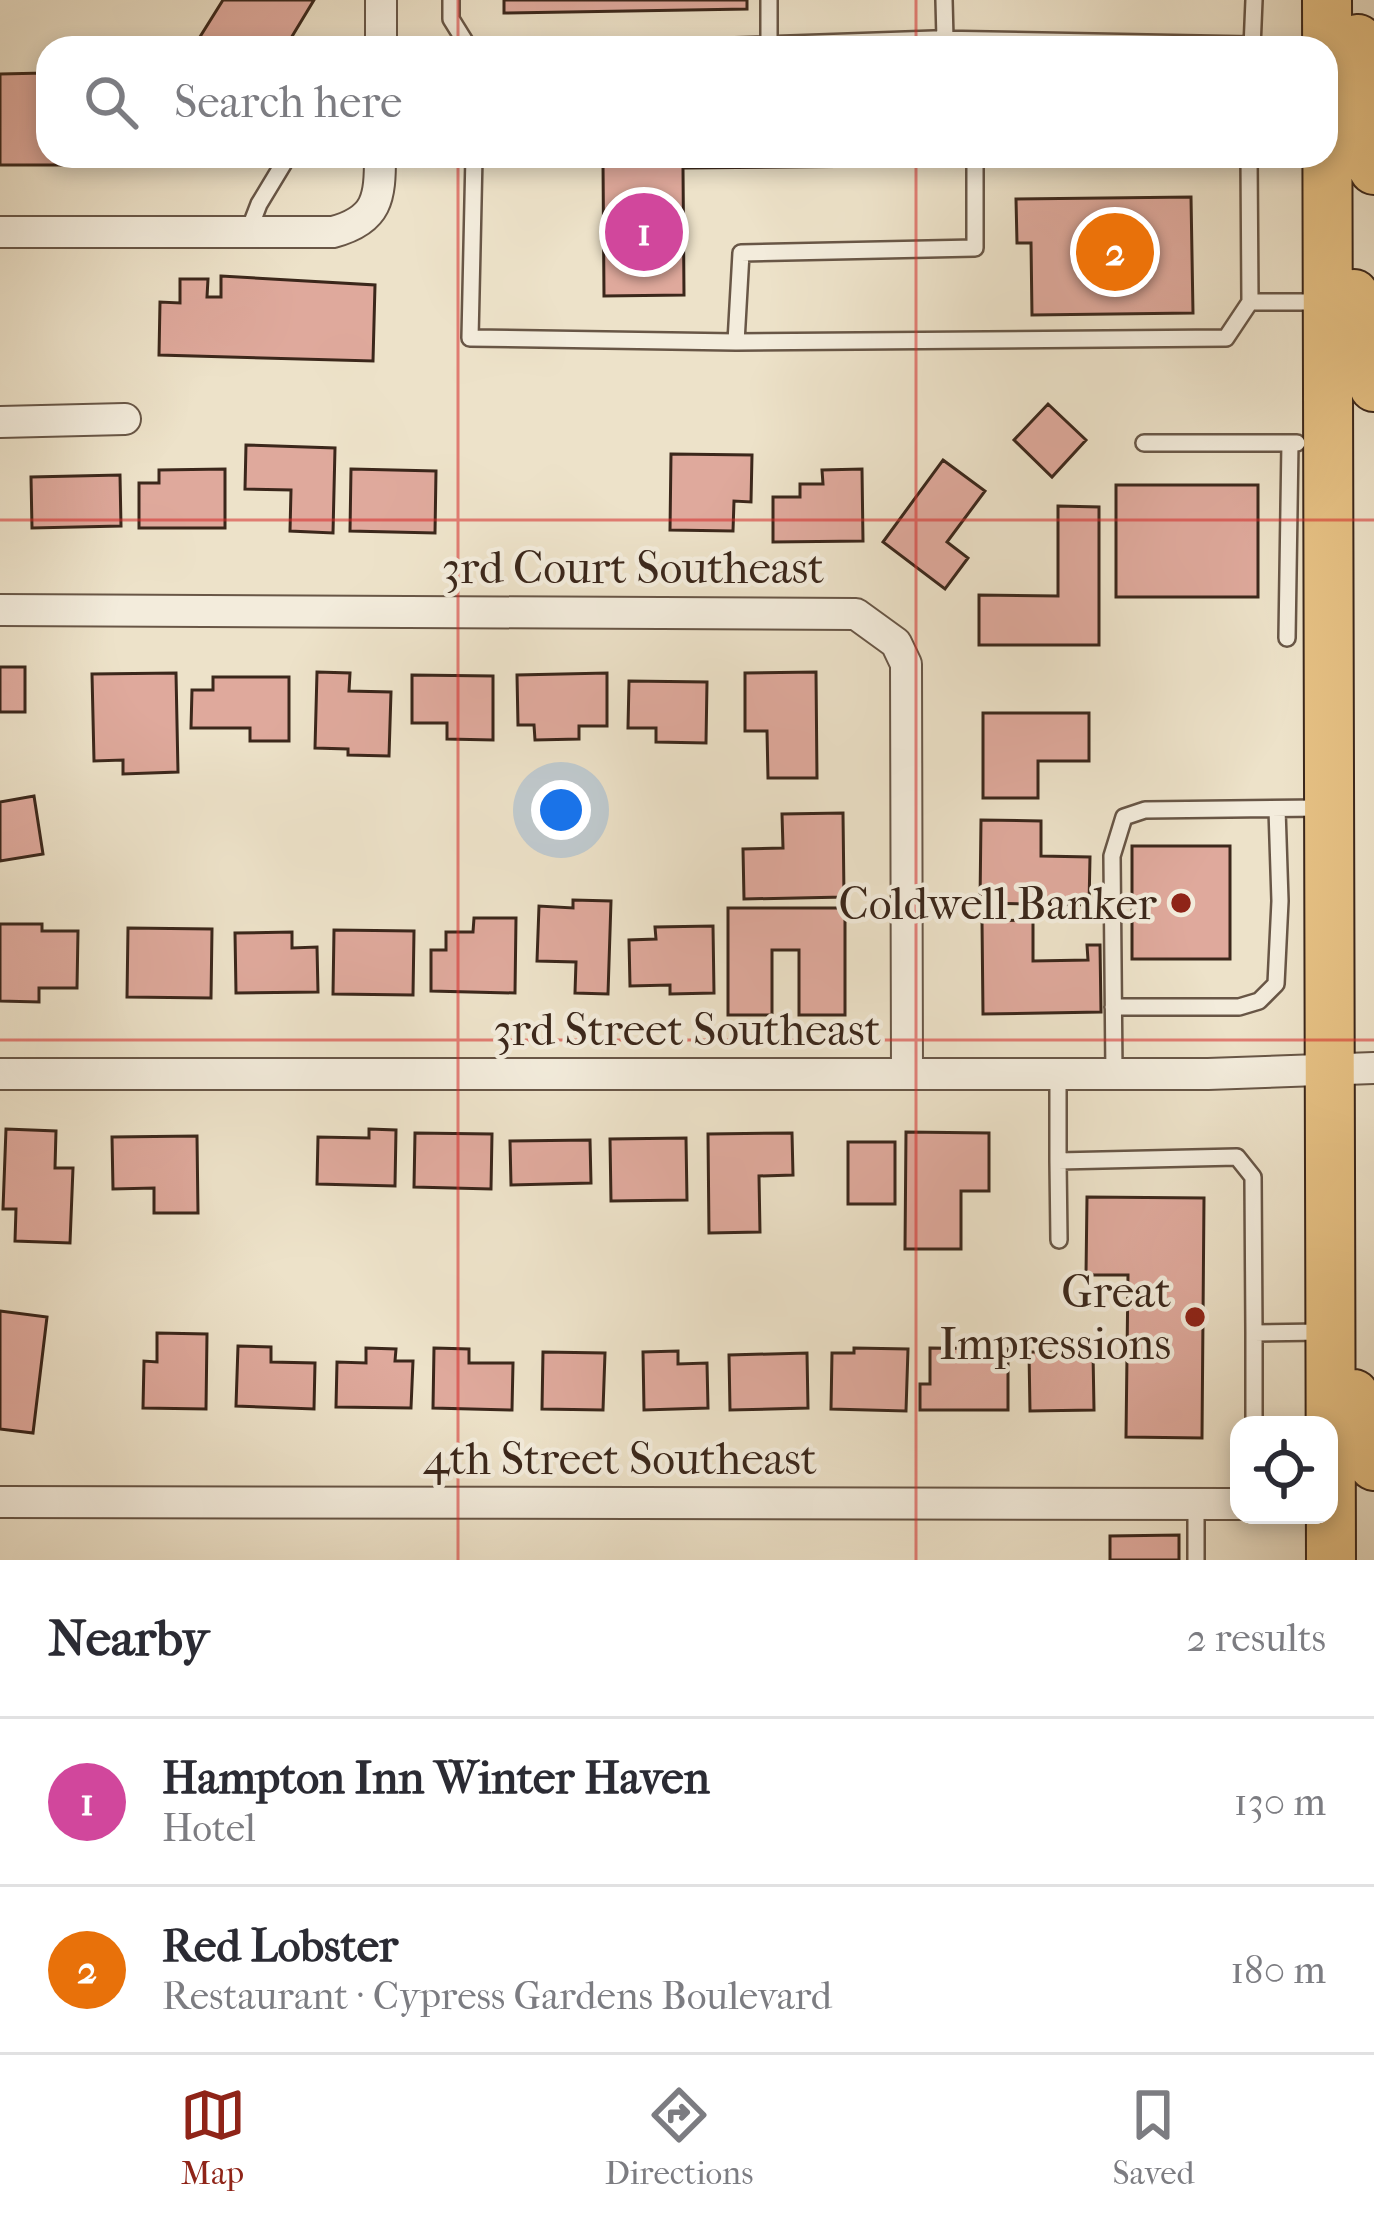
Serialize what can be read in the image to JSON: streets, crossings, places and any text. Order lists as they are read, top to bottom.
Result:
{
  "streets": {
    "street": ["3rd Court Southeast", "3rd Street Southeast", "4th Street Southeast"]
  },
  "crossings": [
    ["3rd Court Southeast", "3rd Street Southeast"]
  ],
  "places": ["Coldwell Banker", "Great Impressions"],
  "page": {
    "search": "Search here",
    "pins": ["1", "2"],
    "heading": ["Nearby", "2 results"],
    "list": [
      {
        "mark": "1",
        "name": "Hampton Inn Winter Haven",
        "note": "Hotel",
        "value": "130 m"
      },
      {
        "mark": "2",
        "name": "Red Lobster",
        "note": "Restaurant · Cypress Gardens Boulevard",
        "value": "180 m"
      }
    ],
    "nav": ["Map", "Directions", "Saved"]
  }
}
